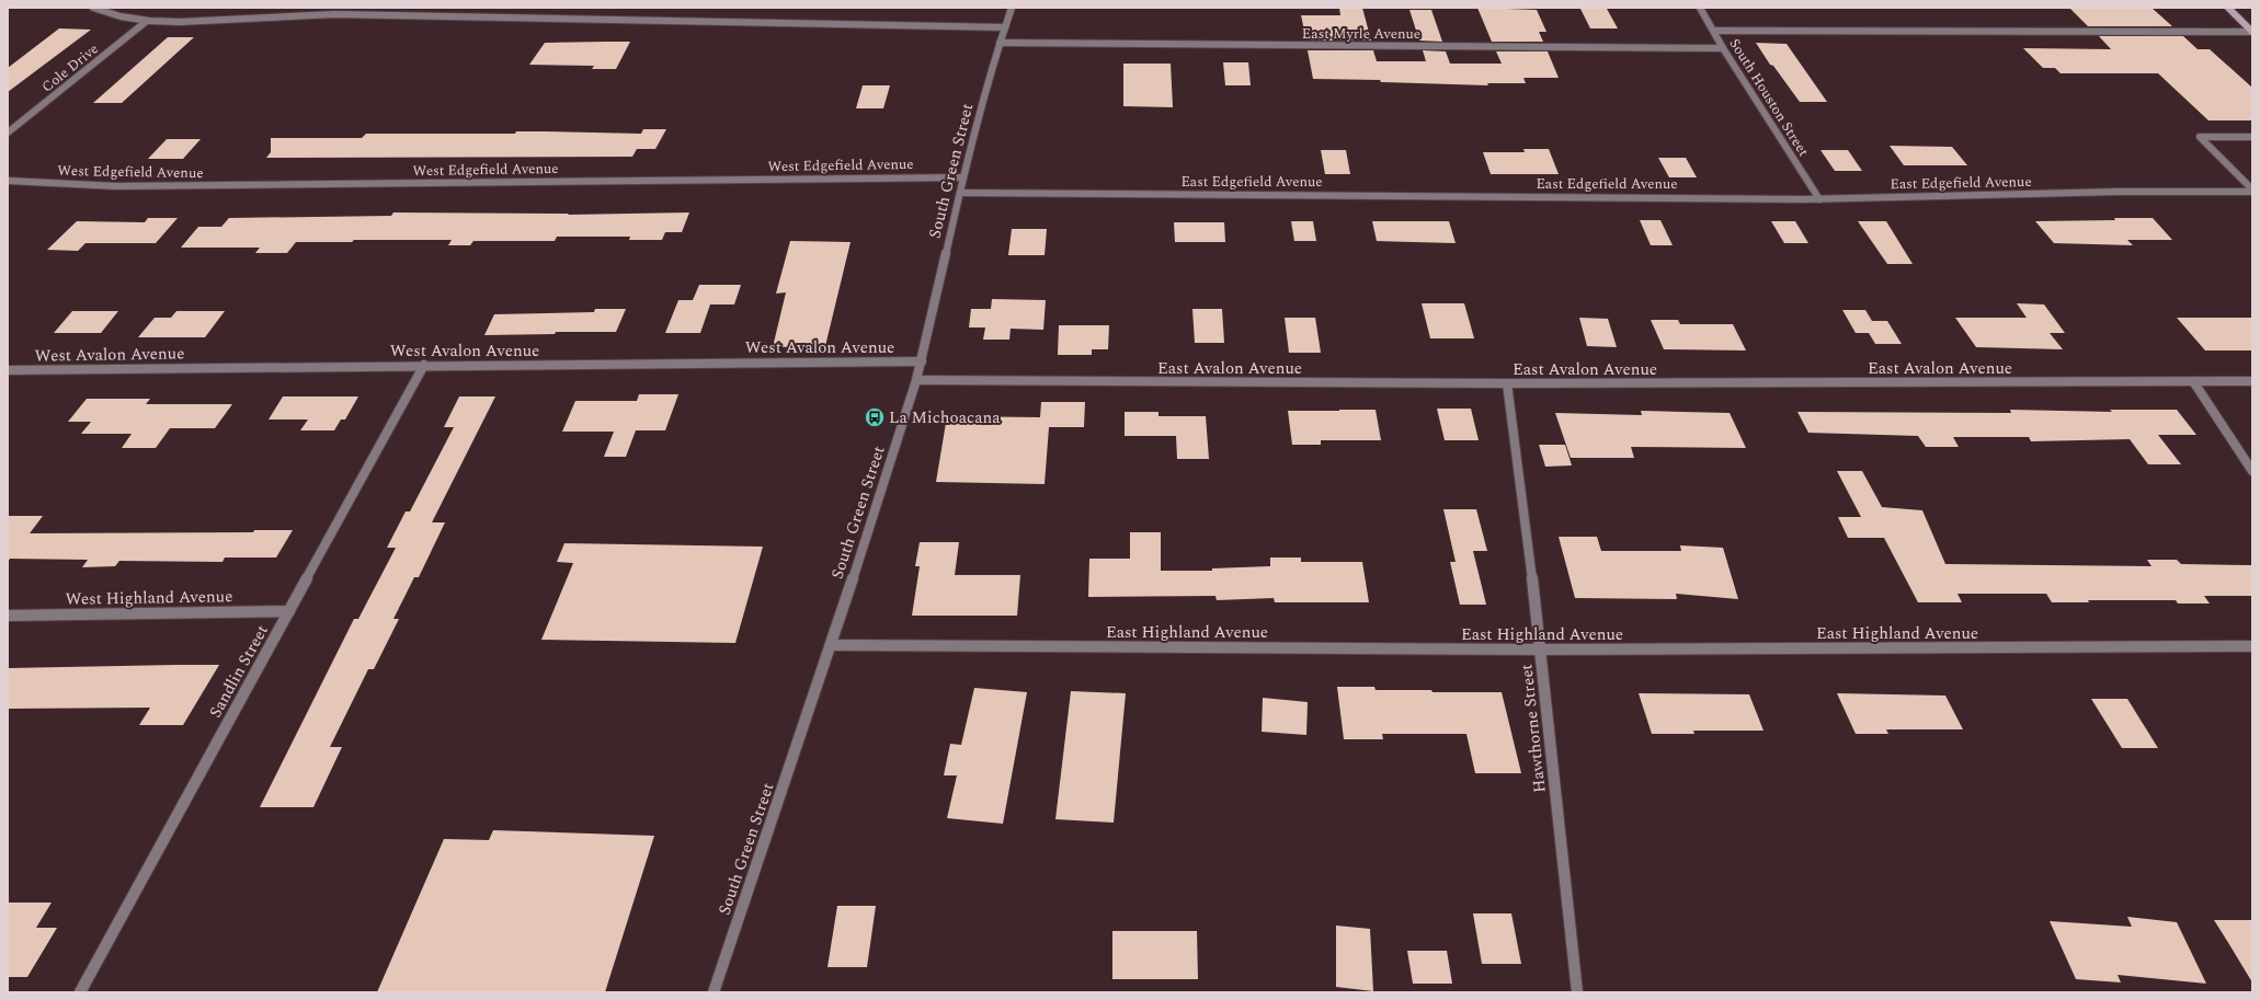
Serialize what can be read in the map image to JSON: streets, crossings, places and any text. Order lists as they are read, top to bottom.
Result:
{
  "streets": {
    "street": [
      "East Myrle Avenue",
      "Cole Drive",
      "South Houston Street",
      "West Edgefield Avenue",
      "South Green Street",
      "East Edgefield Avenue",
      "West Avalon Avenue",
      "East Avalon Avenue",
      "West Highland Avenue",
      "East Highland Avenue",
      "Sandlin Street",
      "Hawthorne Street"
    ]
  },
  "crossings": [
    ["East Myrle Avenue", "South Houston Street"],
    ["East Myrle Avenue", "South Green Street"],
    ["South Houston Street", "East Edgefield Avenue"],
    ["West Edgefield Avenue", "South Green Street"],
    ["South Green Street", "East Edgefield Avenue"],
    ["South Green Street", "West Avalon Avenue"],
    ["South Green Street", "East Avalon Avenue"],
    ["South Green Street", "East Highland Avenue"],
    ["West Avalon Avenue", "Sandlin Street"],
    ["East Avalon Avenue", "Hawthorne Street"],
    ["West Highland Avenue", "Sandlin Street"],
    ["East Highland Avenue", "Hawthorne Street"]
  ],
  "places": {
    "bus stop": ["La Michoacana"]
  }
}
